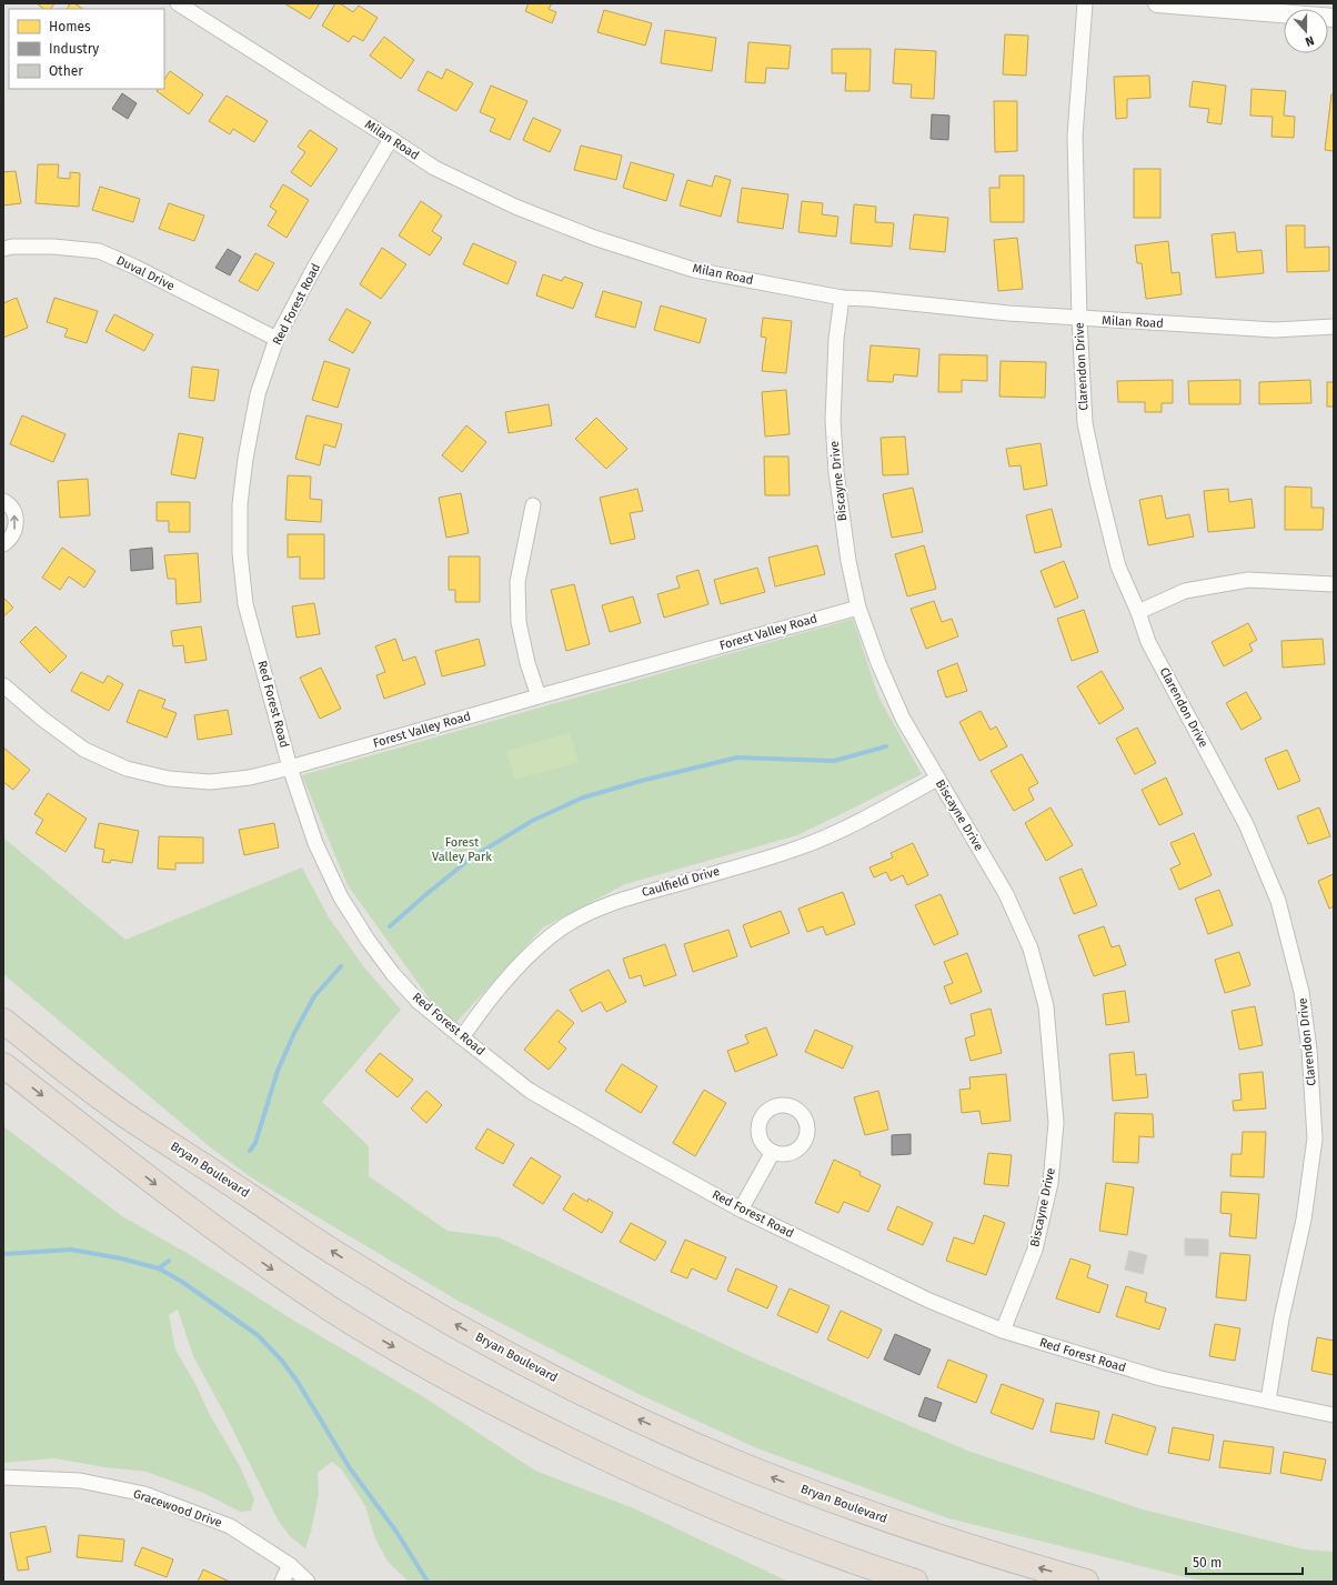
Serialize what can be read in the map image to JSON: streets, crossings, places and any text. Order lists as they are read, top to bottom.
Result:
{
  "streets": {
    "highway": ["Bryan Boulevard"],
    "street": [
      "Milan Road",
      "Duval Drive",
      "Red Forest Road",
      "Clarendon Drive",
      "Biscayne Drive",
      "Forest Valley Road",
      "Caulfield Drive",
      "Gracewood Drive"
    ]
  },
  "crossings": [
    ["Milan Road", "Red Forest Road"],
    ["Milan Road", "Clarendon Drive"],
    ["Milan Road", "Biscayne Drive"],
    ["Duval Drive", "Red Forest Road"],
    ["Red Forest Road", "Clarendon Drive"],
    ["Red Forest Road", "Biscayne Drive"],
    ["Red Forest Road", "Forest Valley Road"],
    ["Red Forest Road", "Caulfield Drive"],
    ["Biscayne Drive", "Forest Valley Road"],
    ["Biscayne Drive", "Caulfield Drive"]
  ],
  "parks": ["Forest Valley Park"],
  "legend": ["Homes", "Industry", "Other"],
  "scale_bar": "50 m",
  "north": "bottom"
}
